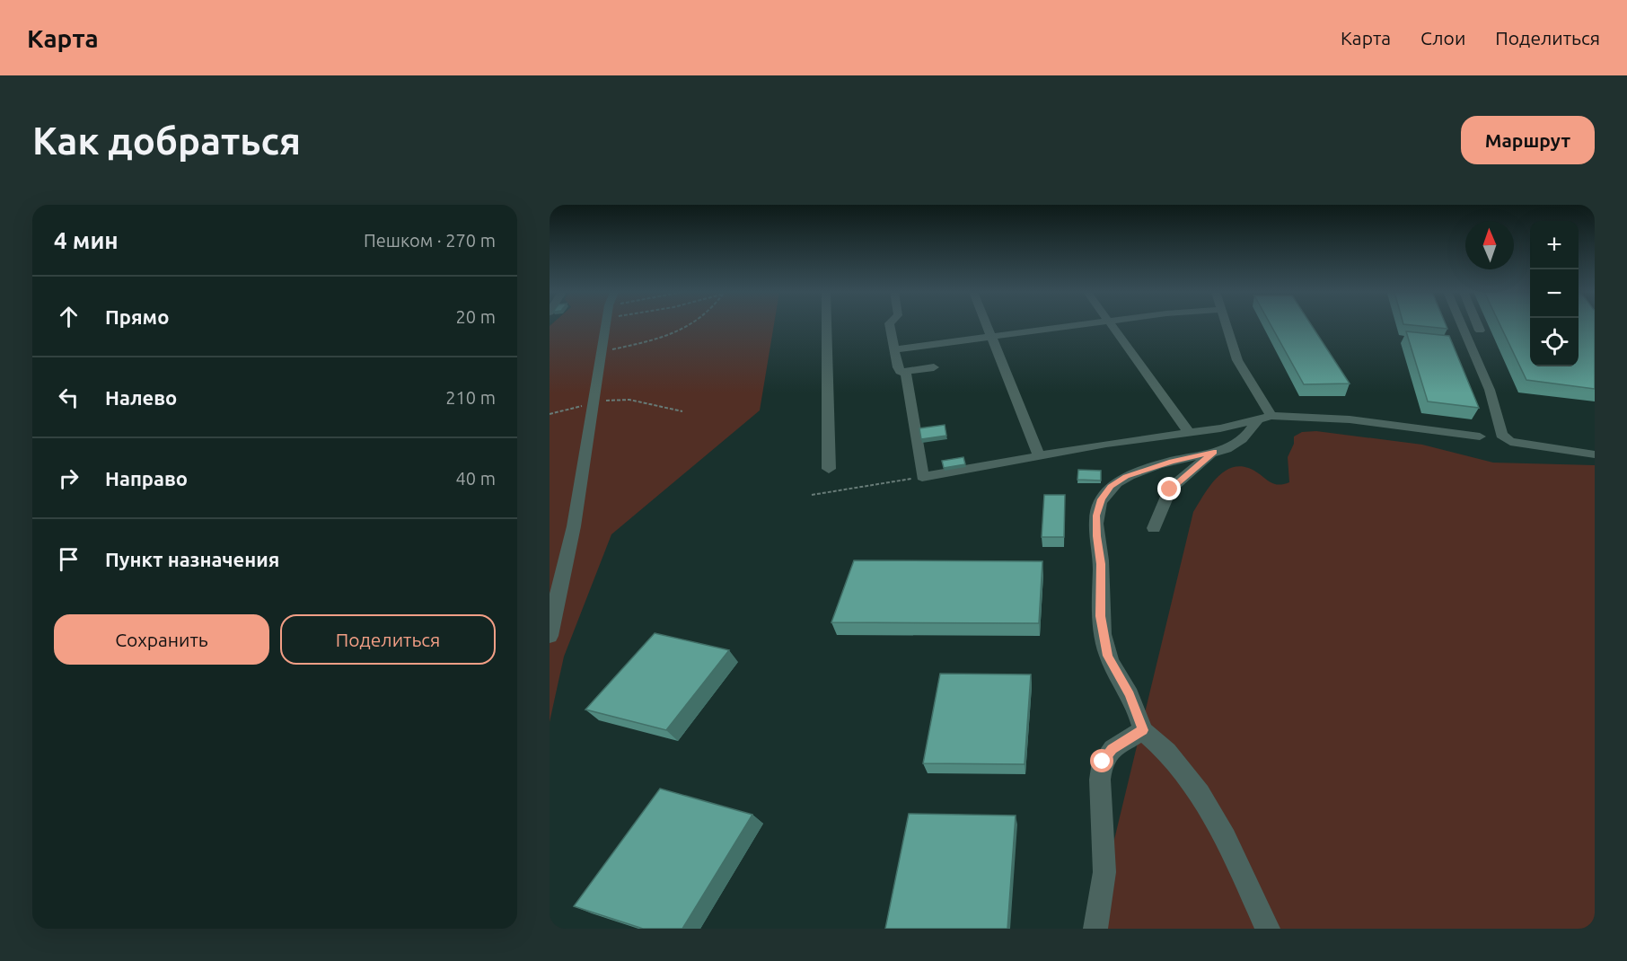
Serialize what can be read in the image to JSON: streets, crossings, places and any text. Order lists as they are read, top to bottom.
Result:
{
  "north": "top",
  "page": {
    "header": "Карта",
    "nav": ["Карта", "Слои", "Поделиться"],
    "buttons": [
      "Маршрут",
      ["Сохранить", "Поделиться"]
    ],
    "title": "Как добраться",
    "heading": ["4 мин", "Пешком · 270 m"],
    "map_buttons": ["+", "−"],
    "list": [
      ["Прямо", "20 m"],
      ["Налево", "210 m"],
      ["Направо", "40 m"],
      "Пункт назначения"
    ]
  }
}
